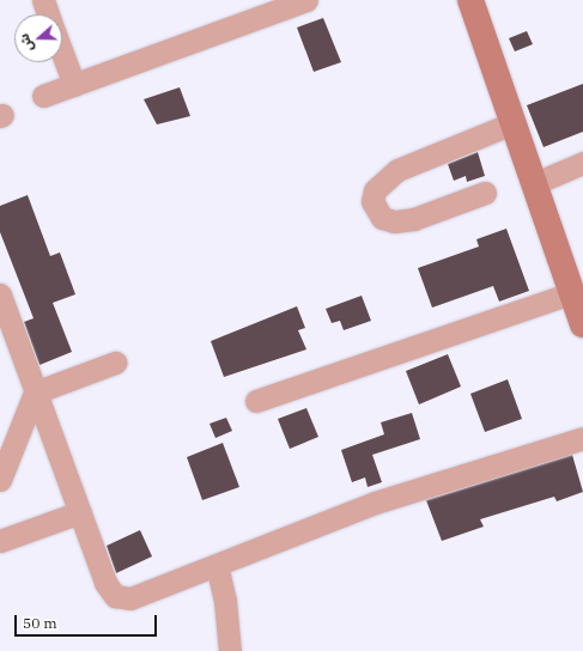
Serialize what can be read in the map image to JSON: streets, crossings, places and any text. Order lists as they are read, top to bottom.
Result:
{
  "scale_bar": "50 m",
  "north": "left"
}
